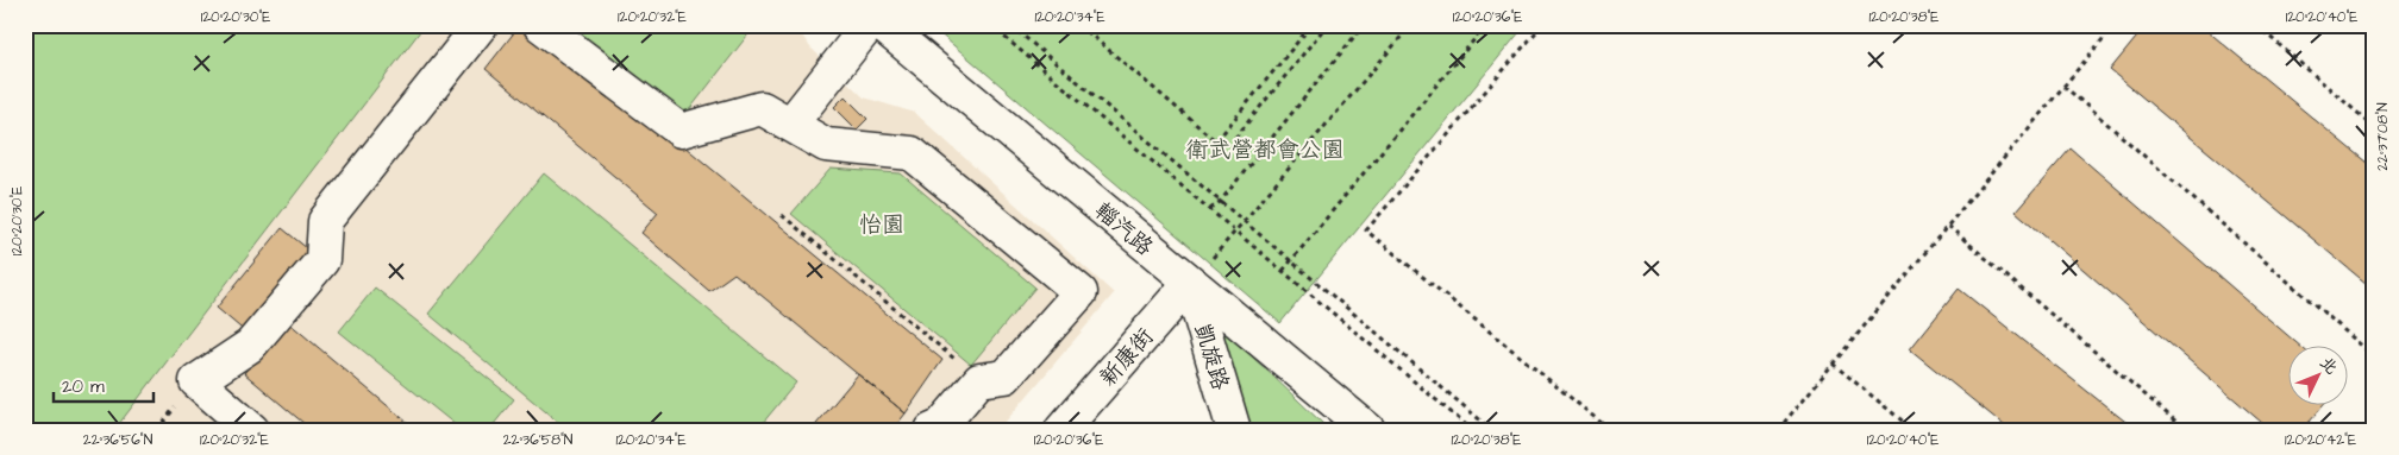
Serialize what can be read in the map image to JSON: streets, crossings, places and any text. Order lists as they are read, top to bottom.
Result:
{
  "streets": {
    "street": ["輜汽路", "新康街", "凱旋路"]
  },
  "crossings": [
    ["輜汽路", "新康街"],
    ["輜汽路", "凱旋路"],
    ["新康街", "凱旋路"]
  ],
  "parks": ["衛武營都會公園", "怡園"],
  "scale_bar": "20 m",
  "north": "top right",
  "coordinates": [
    "120°20'30\"E",
    "120°20'32\"E",
    "120°20'34\"E",
    "120°20'36\"E",
    "120°20'38\"E",
    "120°20'40\"E",
    "22°37'08\"N",
    "22°36'56\"N",
    "22°36'58\"N",
    "120°20'42\"E"
  ]
}
